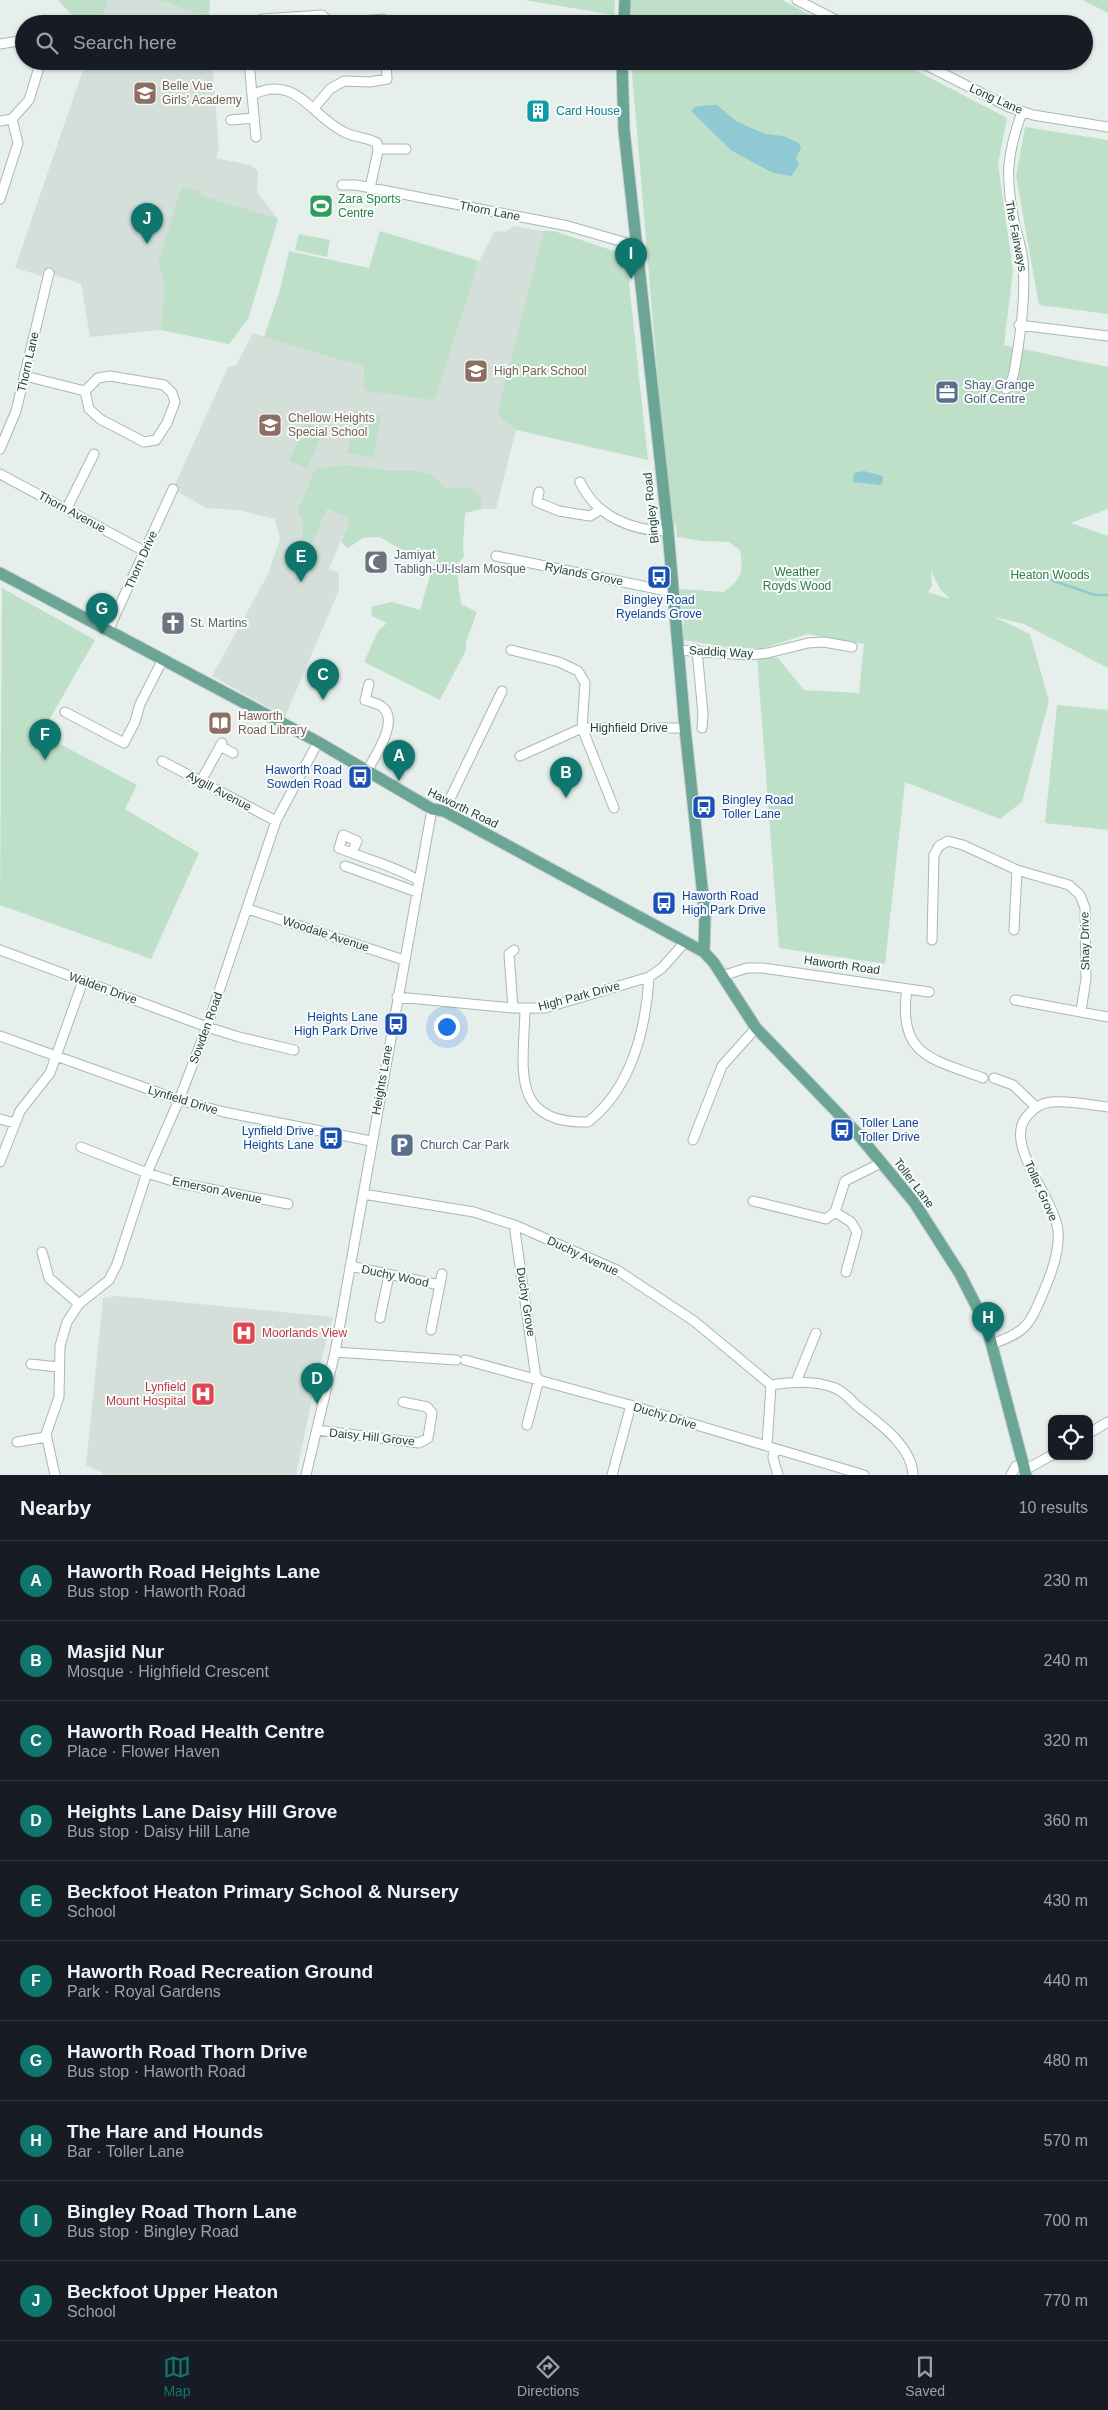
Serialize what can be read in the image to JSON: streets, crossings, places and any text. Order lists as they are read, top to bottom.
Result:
{
  "streets": {
    "main road": ["Bingley Road", "Haworth Road", "Toller Lane"],
    "street": [
      "Long Lane",
      "Thorn Lane",
      "The Fairways",
      "Thorn Avenue",
      "Thorn Drive",
      "Rylands Grove",
      "Saddiq Way",
      "Highfield Drive",
      "Aygill Avenue",
      "Woodale Avenue",
      "Shay Drive",
      "Walden Drive",
      "High Park Drive",
      "Sowden Road",
      "Heights Lane",
      "Lynfield Drive",
      "Emerson Avenue",
      "Toller Grove",
      "Duchy Avenue",
      "Duchy Wood",
      "Duchy Grove",
      "Duchy Drive",
      "Daisy Hill Grove"
    ]
  },
  "crossings": [
    ["Long Lane", "The Fairways"],
    ["Thorn Lane", "Bingley Road"],
    ["Bingley Road", "Rylands Grove"],
    ["Bingley Road", "Saddiq Way"],
    ["Bingley Road", "Highfield Drive"],
    ["Bingley Road", "Haworth Road"],
    ["Bingley Road", "Toller Lane"],
    ["Thorn Avenue", "Thorn Drive"],
    ["Thorn Drive", "Haworth Road"],
    ["Aygill Avenue", "Sowden Road"],
    ["Haworth Road", "High Park Drive"],
    ["Haworth Road", "Sowden Road"],
    ["Haworth Road", "Heights Lane"],
    ["Haworth Road", "Toller Lane"],
    ["Woodale Avenue", "Sowden Road"],
    ["Woodale Avenue", "Heights Lane"],
    ["Walden Drive", "Sowden Road"],
    ["High Park Drive", "Heights Lane"],
    ["Sowden Road", "Lynfield Drive"],
    ["Sowden Road", "Emerson Avenue"],
    ["Heights Lane", "Lynfield Drive"],
    ["Heights Lane", "Duchy Avenue"],
    ["Heights Lane", "Duchy Wood"],
    ["Heights Lane", "Duchy Drive"],
    ["Heights Lane", "Daisy Hill Grove"],
    ["Toller Lane", "Toller Grove"],
    ["Duchy Avenue", "Duchy Grove"],
    ["Duchy Grove", "Duchy Drive"]
  ],
  "parks": ["Weather Royds Wood", "Heaton Woods"],
  "places": {
    "school or university": ["Belle Vue Girls' Academy", "High Park School", "Chellow Heights Special School"],
    "building": ["Card House"],
    "sports": ["Zara Sports Centre"],
    "office": ["Shay Grange Golf Centre"],
    "mosque": ["Jamiyat Tabligh-Ul-Islam Mosque"],
    "bus stop": [
      "Bingley Road Ryelands Grove",
      "Haworth Road Sowden Road",
      "Bingley Road Toller Lane",
      "Haworth Road High Park Drive",
      "Heights Lane High Park Drive",
      "Toller Lane Toller Drive",
      "Lynfield Drive Heights Lane"
    ],
    "church": ["St. Martins"],
    "library": ["Haworth Road Library"],
    "parking": ["Church Car Park"],
    "hospital": ["Moorlands View", "Lynfield Mount Hospital"]
  },
  "page": {
    "search": "Search here",
    "pins": [
      "J",
      "I",
      "E",
      "G",
      "C",
      "F",
      "A",
      "B",
      "H",
      "D"
    ],
    "heading": ["Nearby", "10 results"],
    "list": [
      {
        "mark": "A",
        "name": "Haworth Road Heights Lane",
        "note": "Bus stop · Haworth Road",
        "value": "230 m"
      },
      {
        "mark": "B",
        "name": "Masjid Nur",
        "note": "Mosque · Highfield Crescent",
        "value": "240 m"
      },
      {
        "mark": "C",
        "name": "Haworth Road Health Centre",
        "note": "Place · Flower Haven",
        "value": "320 m"
      },
      {
        "mark": "D",
        "name": "Heights Lane Daisy Hill Grove",
        "note": "Bus stop · Daisy Hill Lane",
        "value": "360 m"
      },
      {
        "mark": "E",
        "name": "Beckfoot Heaton Primary School & Nursery",
        "note": "School",
        "value": "430 m"
      },
      {
        "mark": "F",
        "name": "Haworth Road Recreation Ground",
        "note": "Park · Royal Gardens",
        "value": "440 m"
      },
      {
        "mark": "G",
        "name": "Haworth Road Thorn Drive",
        "note": "Bus stop · Haworth Road",
        "value": "480 m"
      },
      {
        "mark": "H",
        "name": "The Hare and Hounds",
        "note": "Bar · Toller Lane",
        "value": "570 m"
      },
      {
        "mark": "I",
        "name": "Bingley Road Thorn Lane",
        "note": "Bus stop · Bingley Road",
        "value": "700 m"
      },
      {
        "mark": "J",
        "name": "Beckfoot Upper Heaton",
        "note": "School",
        "value": "770 m"
      }
    ],
    "nav": ["Map", "Directions", "Saved"]
  }
}
